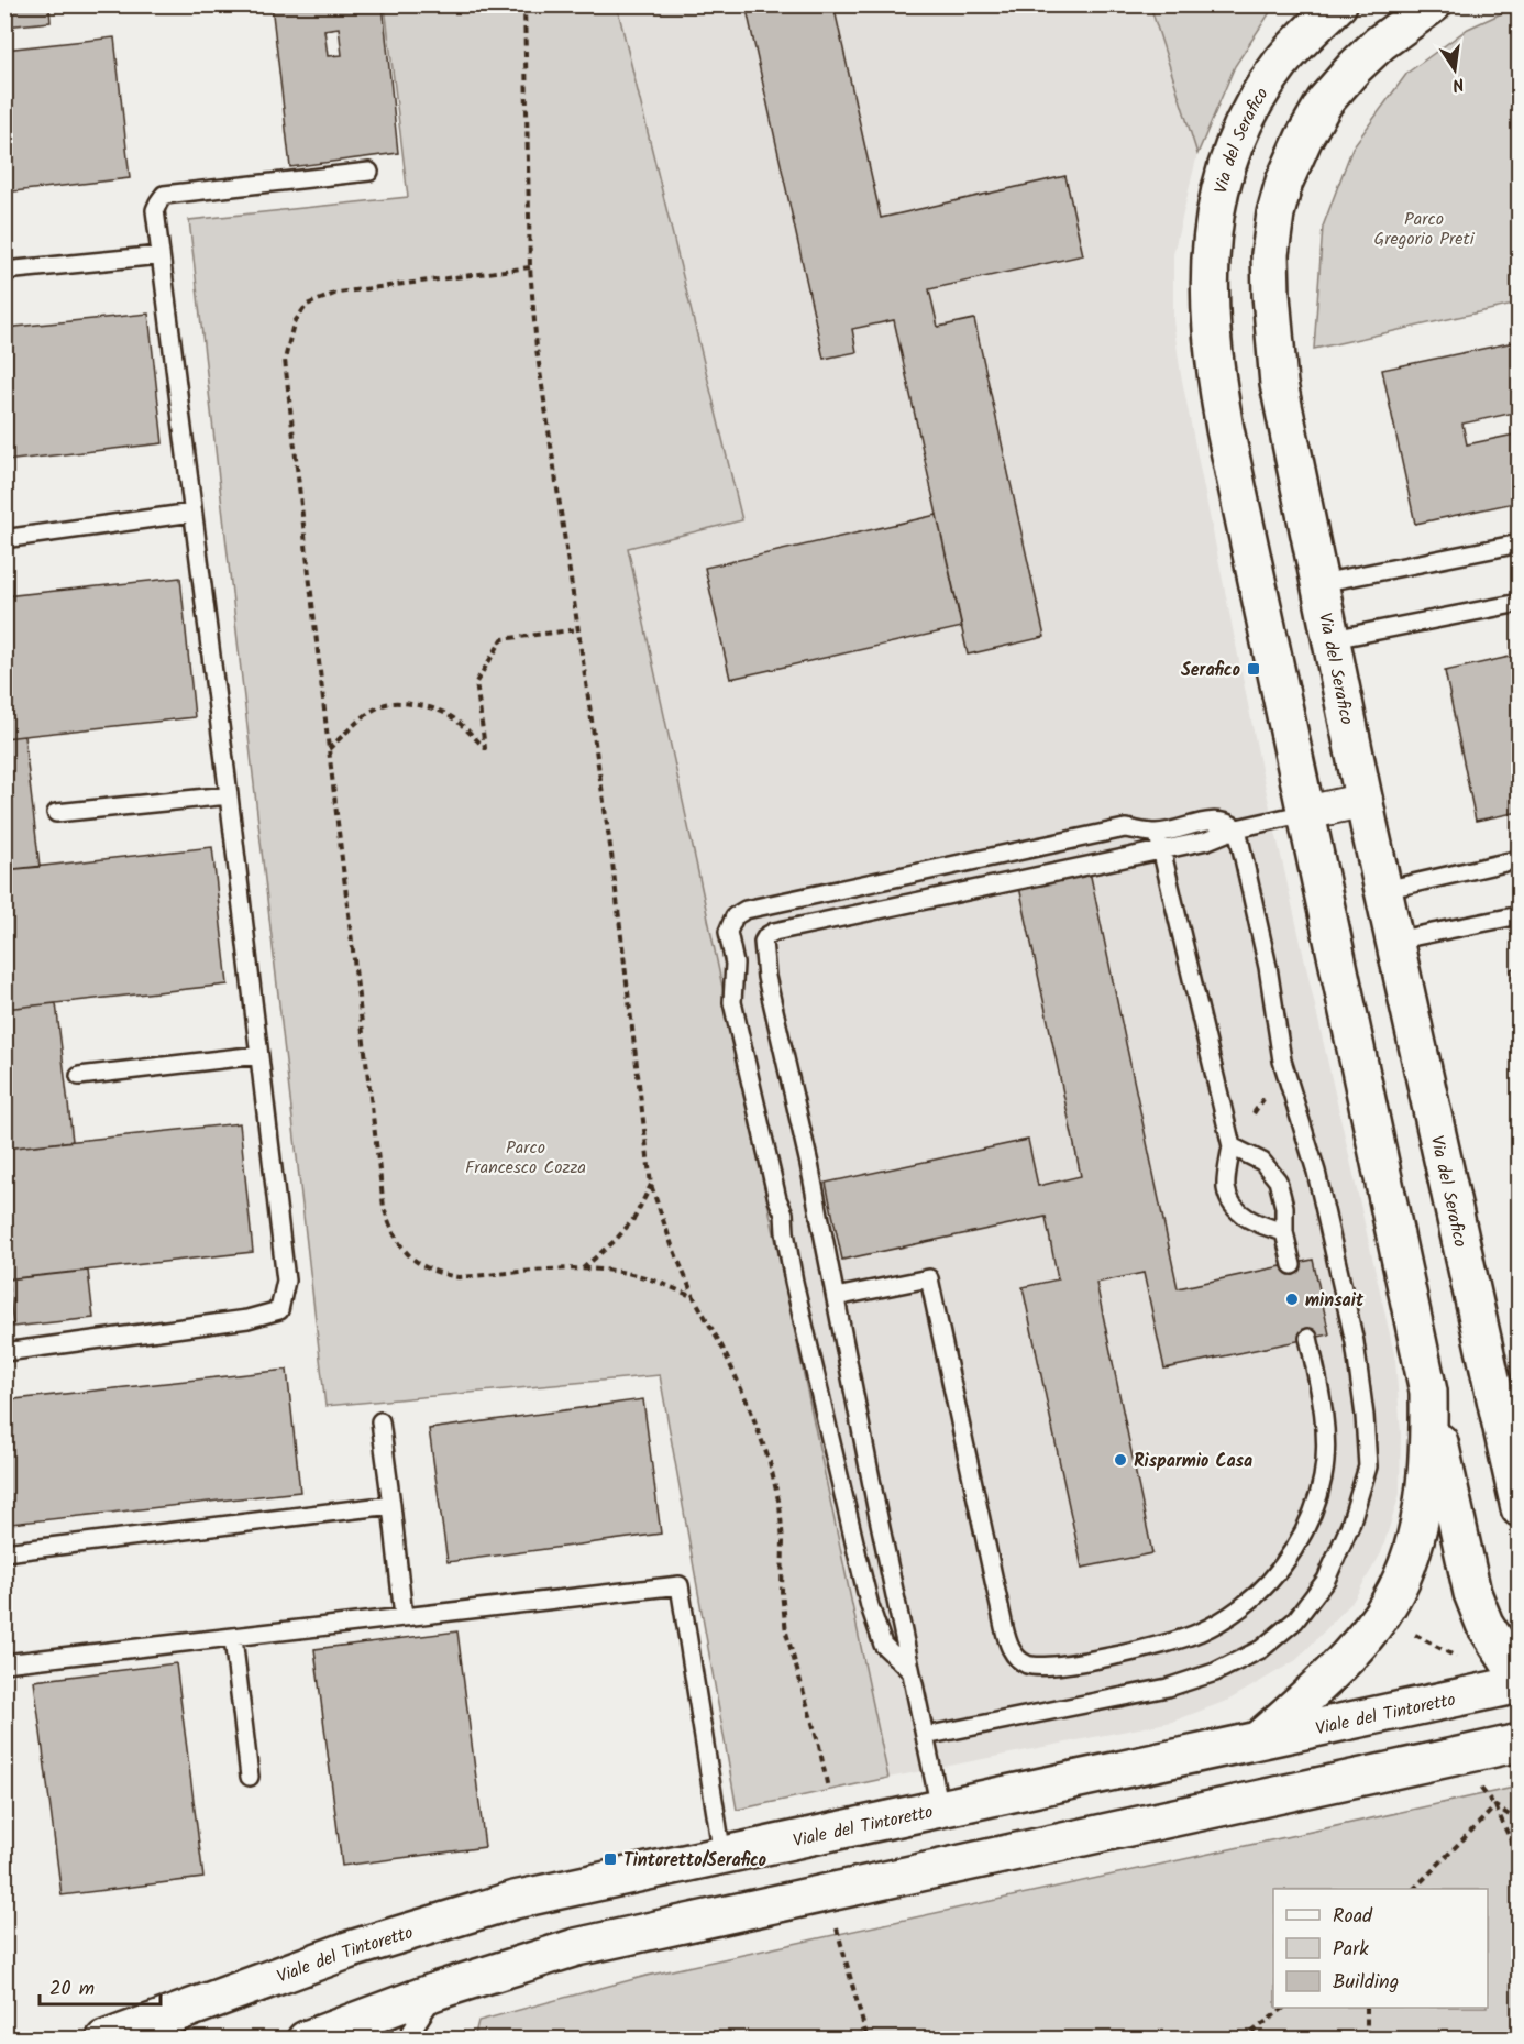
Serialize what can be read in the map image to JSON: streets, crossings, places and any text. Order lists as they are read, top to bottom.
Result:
{
  "streets": {
    "street": ["Via del Serafico", "Viale del Tintoretto"]
  },
  "crossings": [
    ["Via del Serafico", "Viale del Tintoretto"]
  ],
  "parks": ["Parco Gregorio Preti", "Parco Francesco Cozza"],
  "places": {
    "transit": ["Serafico", "Tintoretto/Serafico"],
    "other": ["minsait", "Risparmio Casa"]
  },
  "legend": ["Road", "Park", "Building"],
  "scale_bar": "20 m",
  "north": "bottom"
}
